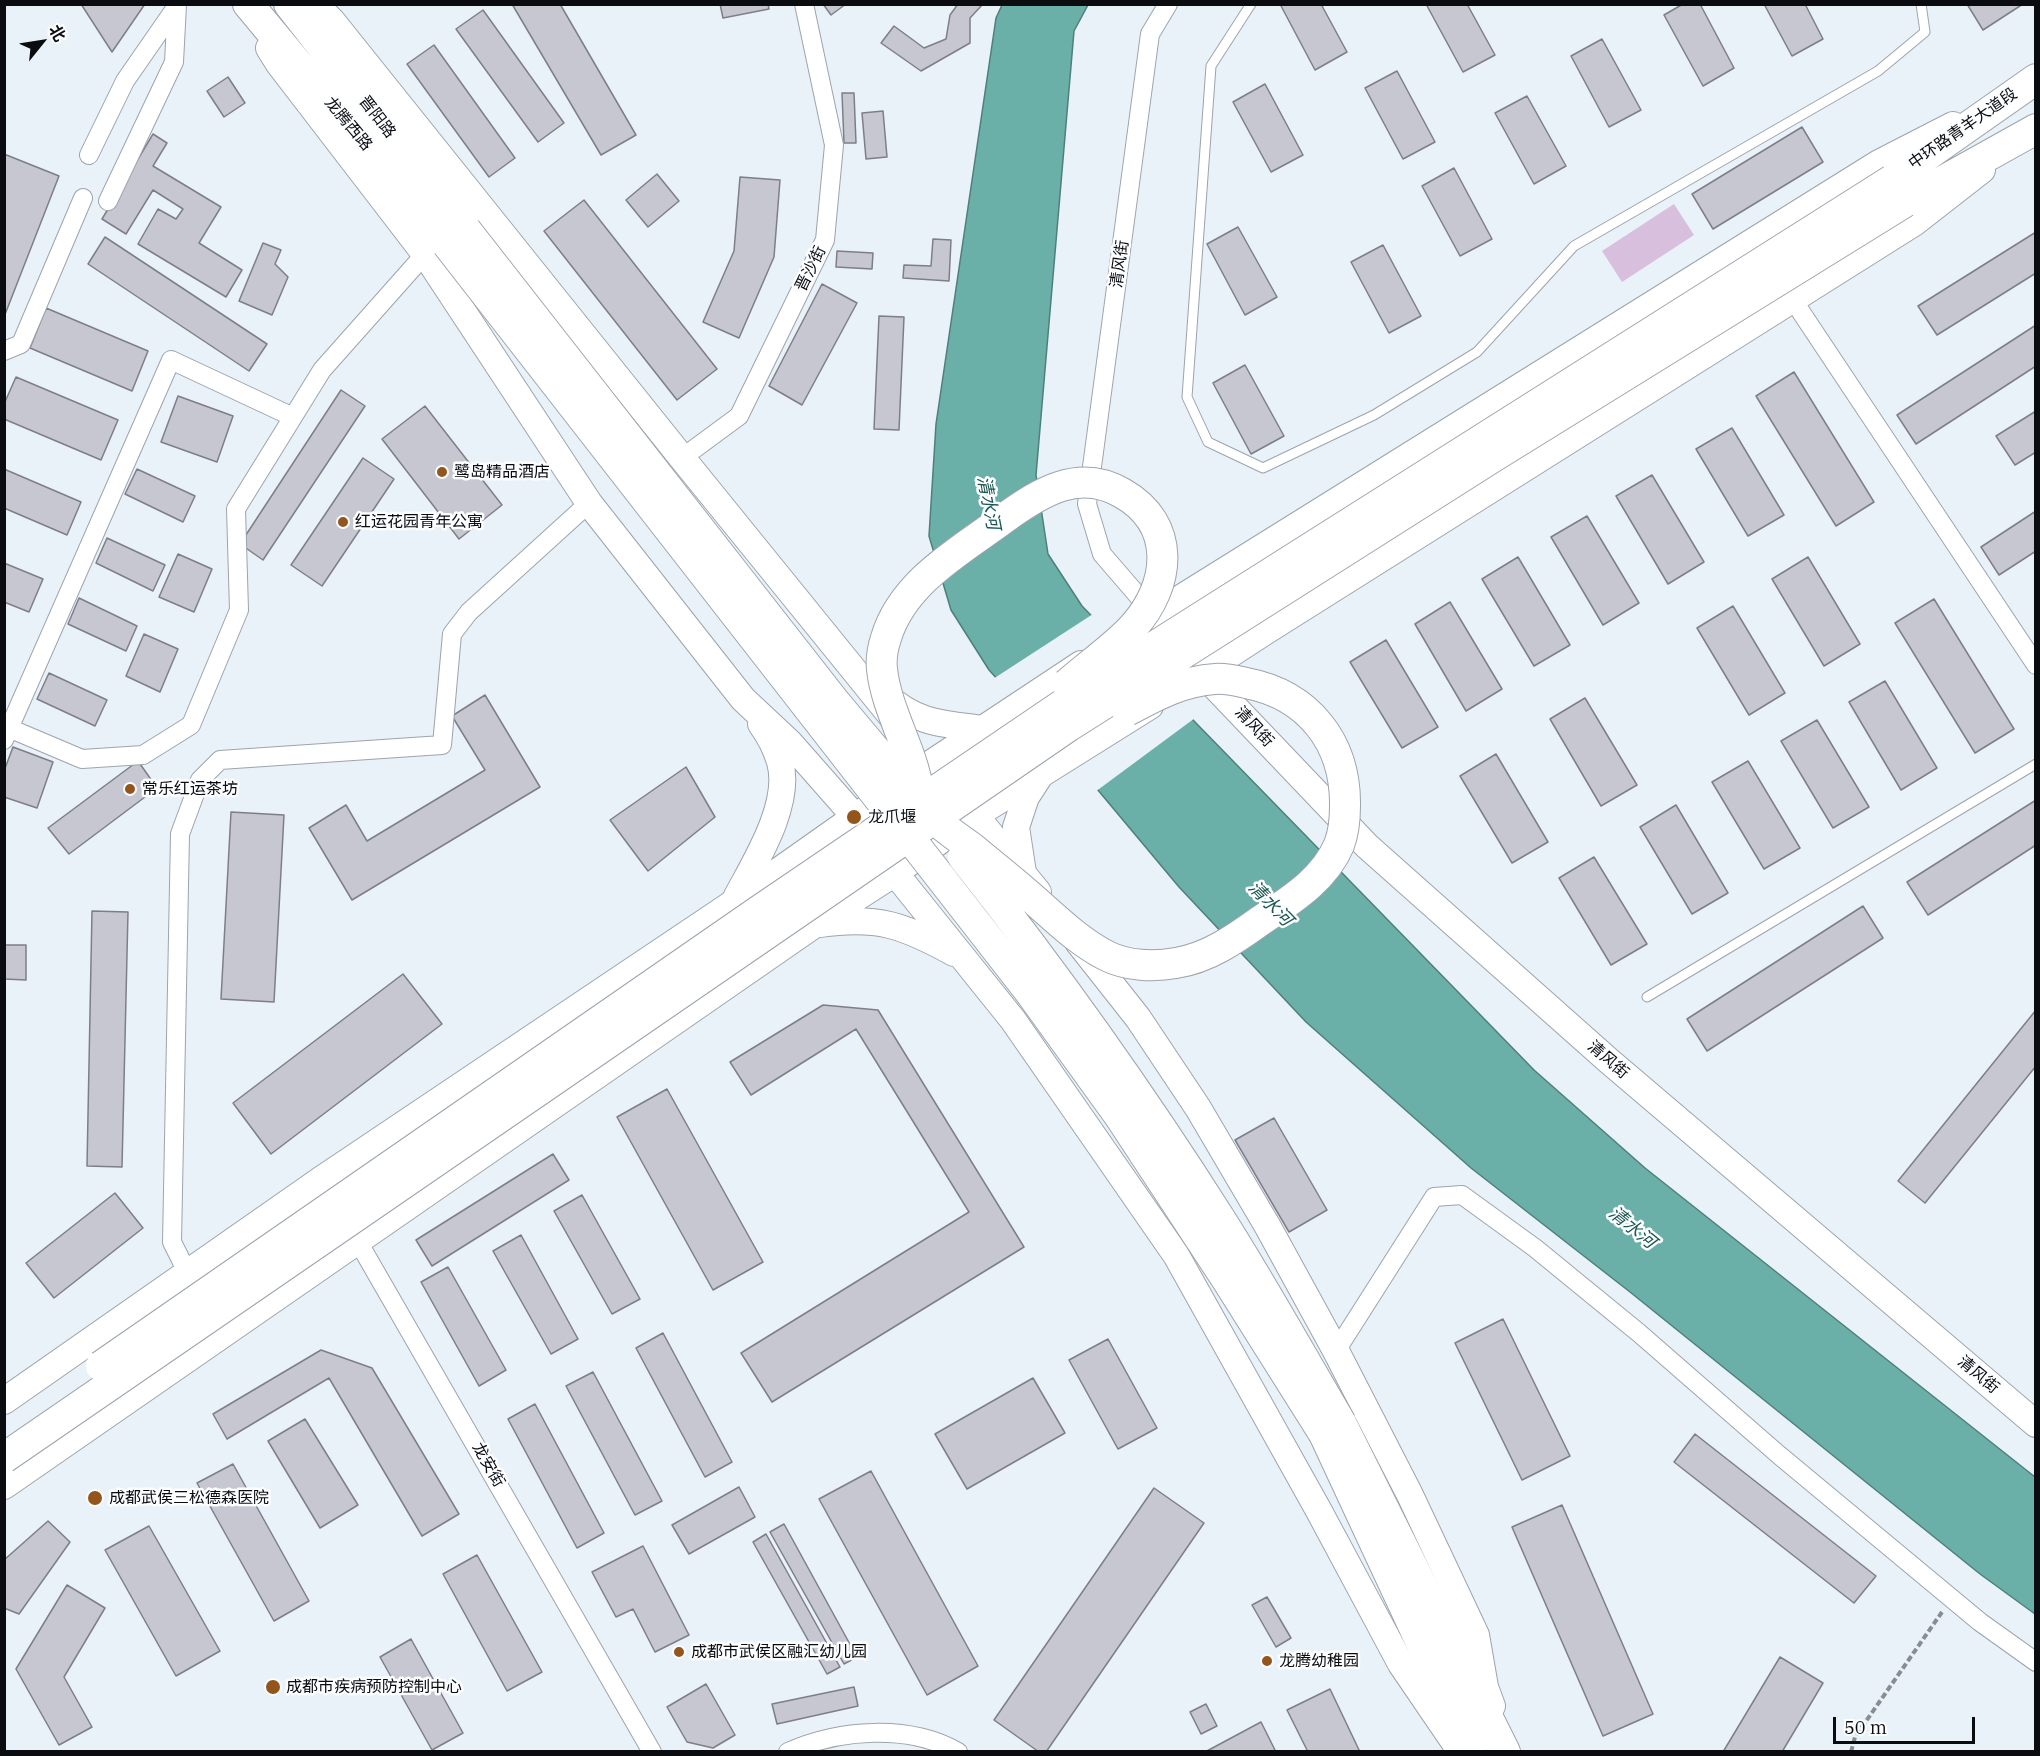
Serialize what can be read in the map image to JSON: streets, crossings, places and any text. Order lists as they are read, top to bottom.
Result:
{
  "streets": {
    "main road": [
      "晋阳路",
      "龙腾西路",
      "中环路青羊大道段",
      "清风街"
    ],
    "street": ["晋沙街", "龙安街"]
  },
  "crossings": [
    ["晋阳路", "龙腾西路"]
  ],
  "water": ["清水河"],
  "places": [
    "鹭岛精品酒店",
    "红运花园青年公寓",
    "常乐红运茶坊",
    "龙爪堰",
    "成都武侯三松德森医院",
    "成都市武侯区融汇幼儿园",
    "龙腾幼稚园",
    "成都市疾病预防控制中心"
  ],
  "scale_bar": "50 m",
  "north": "top right"
}
